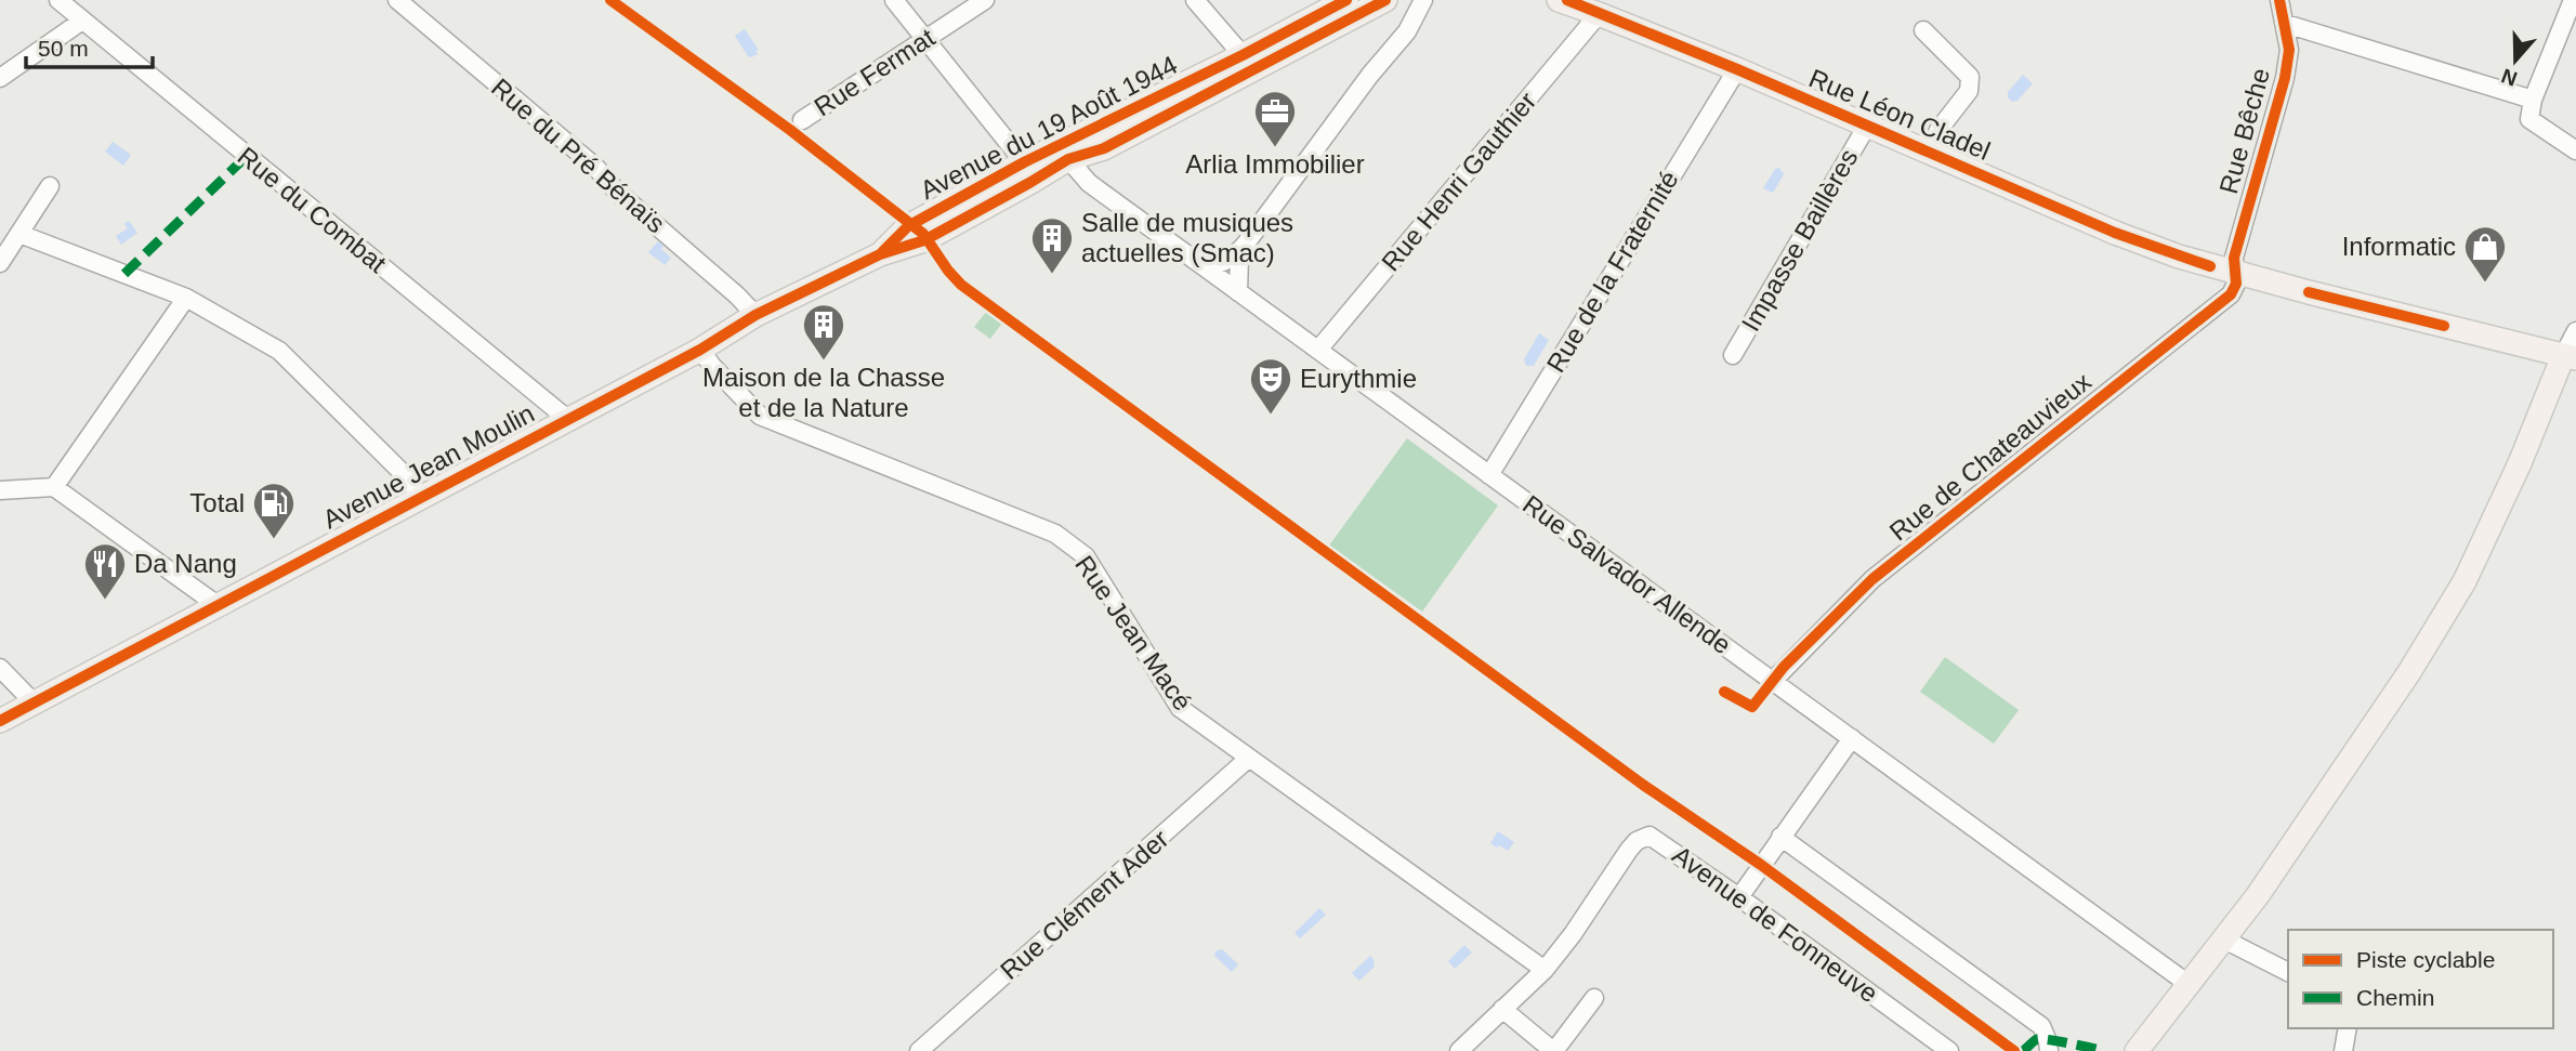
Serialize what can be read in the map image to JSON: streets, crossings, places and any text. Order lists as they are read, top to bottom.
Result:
{
  "streets": {
    "main road": ["Rue Léon Cladel", "Avenue du 19 Août 1944", "Avenue Jean Moulin"],
    "street": [
      "Rue Fermat",
      "Rue Bêche",
      "Rue du Pré Bénaïs",
      "Rue Henri Gauthier",
      "Rue du Combat",
      "Impasse Baillères",
      "Rue de la Fraternité",
      "Rue de Chateauvieux",
      "Rue Salvador Allende",
      "Rue Jean Macé",
      "Rue Clément Ader",
      "Avenue de Fonneuve"
    ]
  },
  "crossings": [
    ["Rue Léon Cladel", "Rue Bêche"],
    ["Rue Léon Cladel", "Rue Henri Gauthier"],
    ["Rue Léon Cladel", "Impasse Baillères"],
    ["Rue Léon Cladel", "Rue de la Fraternité"],
    ["Rue Léon Cladel", "Rue de Chateauvieux"],
    ["Avenue du 19 Août 1944", "Avenue Jean Moulin"],
    ["Avenue du 19 Août 1944", "Rue Salvador Allende"],
    ["Rue Bêche", "Rue de Chateauvieux"],
    ["Rue du Pré Bénaïs", "Avenue Jean Moulin"],
    ["Rue Henri Gauthier", "Rue Salvador Allende"],
    ["Rue du Combat", "Avenue Jean Moulin"],
    ["Rue de la Fraternité", "Rue Salvador Allende"],
    ["Rue de Chateauvieux", "Rue Salvador Allende"],
    ["Avenue Jean Moulin", "Rue Jean Macé"],
    ["Rue Jean Macé", "Rue Clément Ader"],
    ["Rue Jean Macé", "Avenue de Fonneuve"]
  ],
  "places": {
    "office": ["Arlia Immobilier"],
    "building": ["Salle de musiques actuelles (Smac)", "Maison de la Chasse et de la Nature"],
    "shop": ["Informatic"],
    "theatre": ["Eurythmie"],
    "fuel station": ["Total"],
    "restaurant": ["Da Nang"]
  },
  "legend": ["Piste cyclable", "Chemin"],
  "scale_bar": "50 m",
  "north": "bottom"
}
